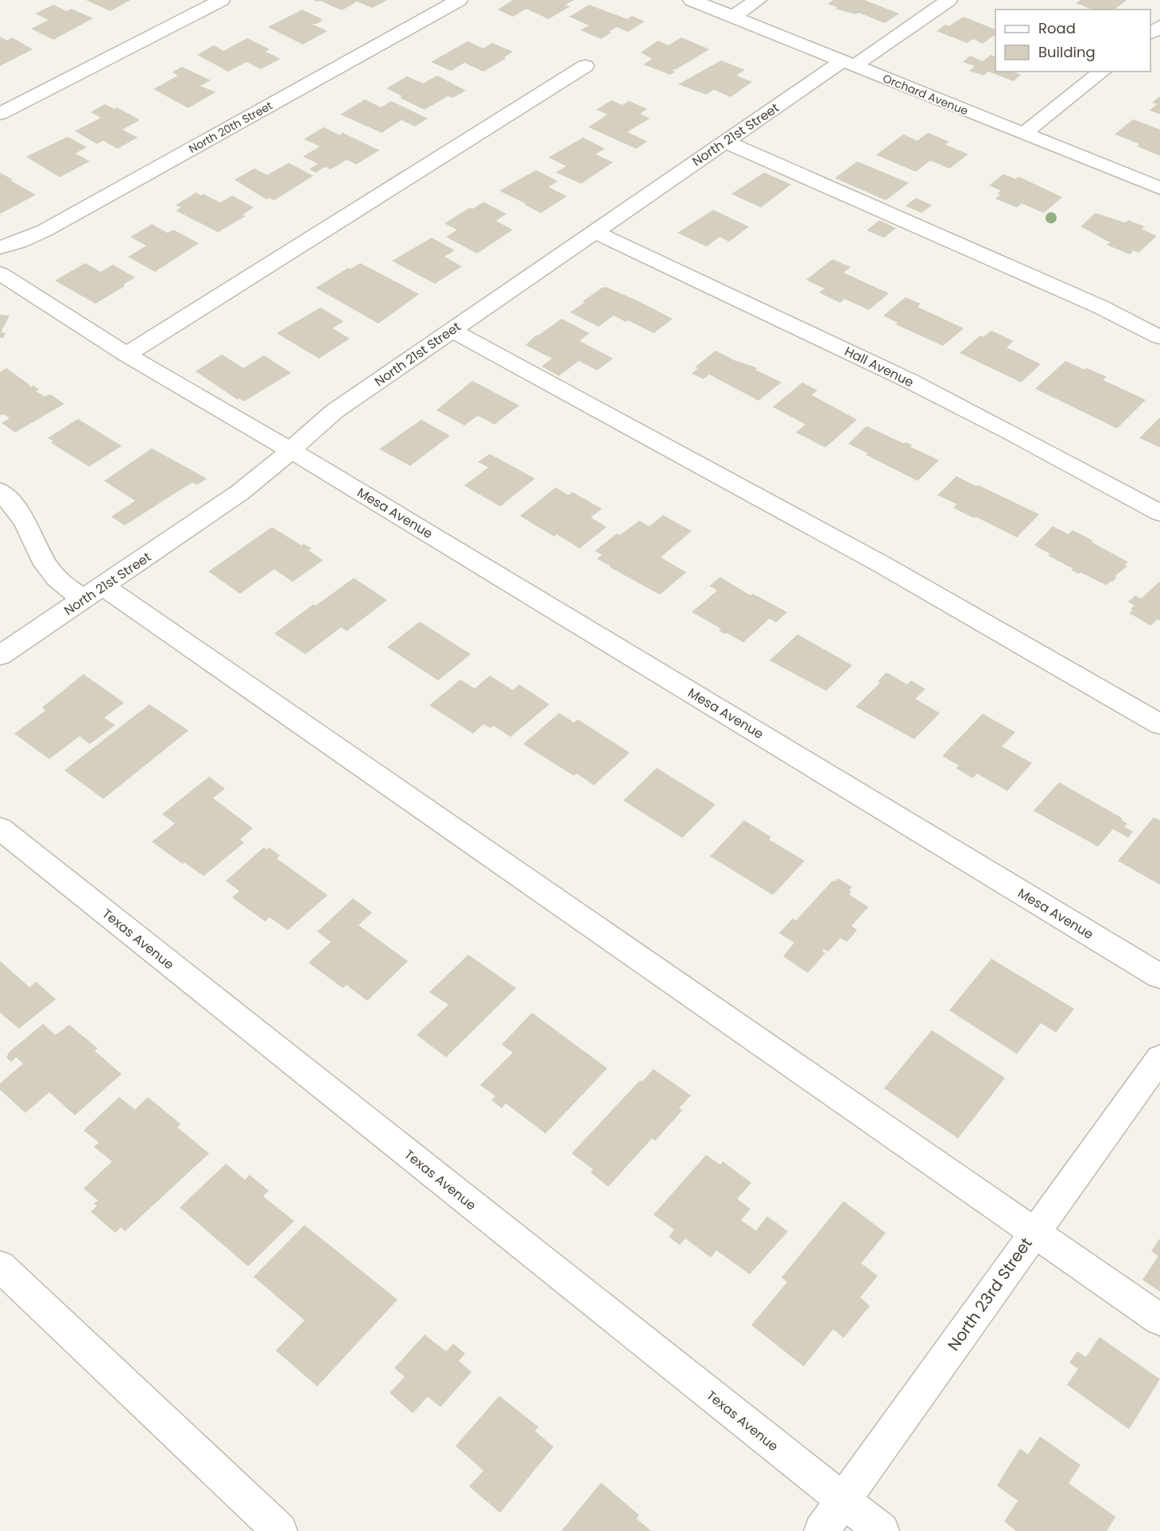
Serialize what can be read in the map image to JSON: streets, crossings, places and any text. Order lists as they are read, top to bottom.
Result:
{
  "streets": {
    "street": [
      "Orchard Avenue",
      "North 20th Street",
      "North 21st Street",
      "Hall Avenue",
      "Mesa Avenue",
      "Texas Avenue",
      "North 23rd Street"
    ]
  },
  "crossings": [
    ["Orchard Avenue", "North 21st Street"],
    ["North 21st Street", "Hall Avenue"],
    ["North 21st Street", "Mesa Avenue"],
    ["Texas Avenue", "North 23rd Street"]
  ],
  "legend": ["Road", "Building"]
}
